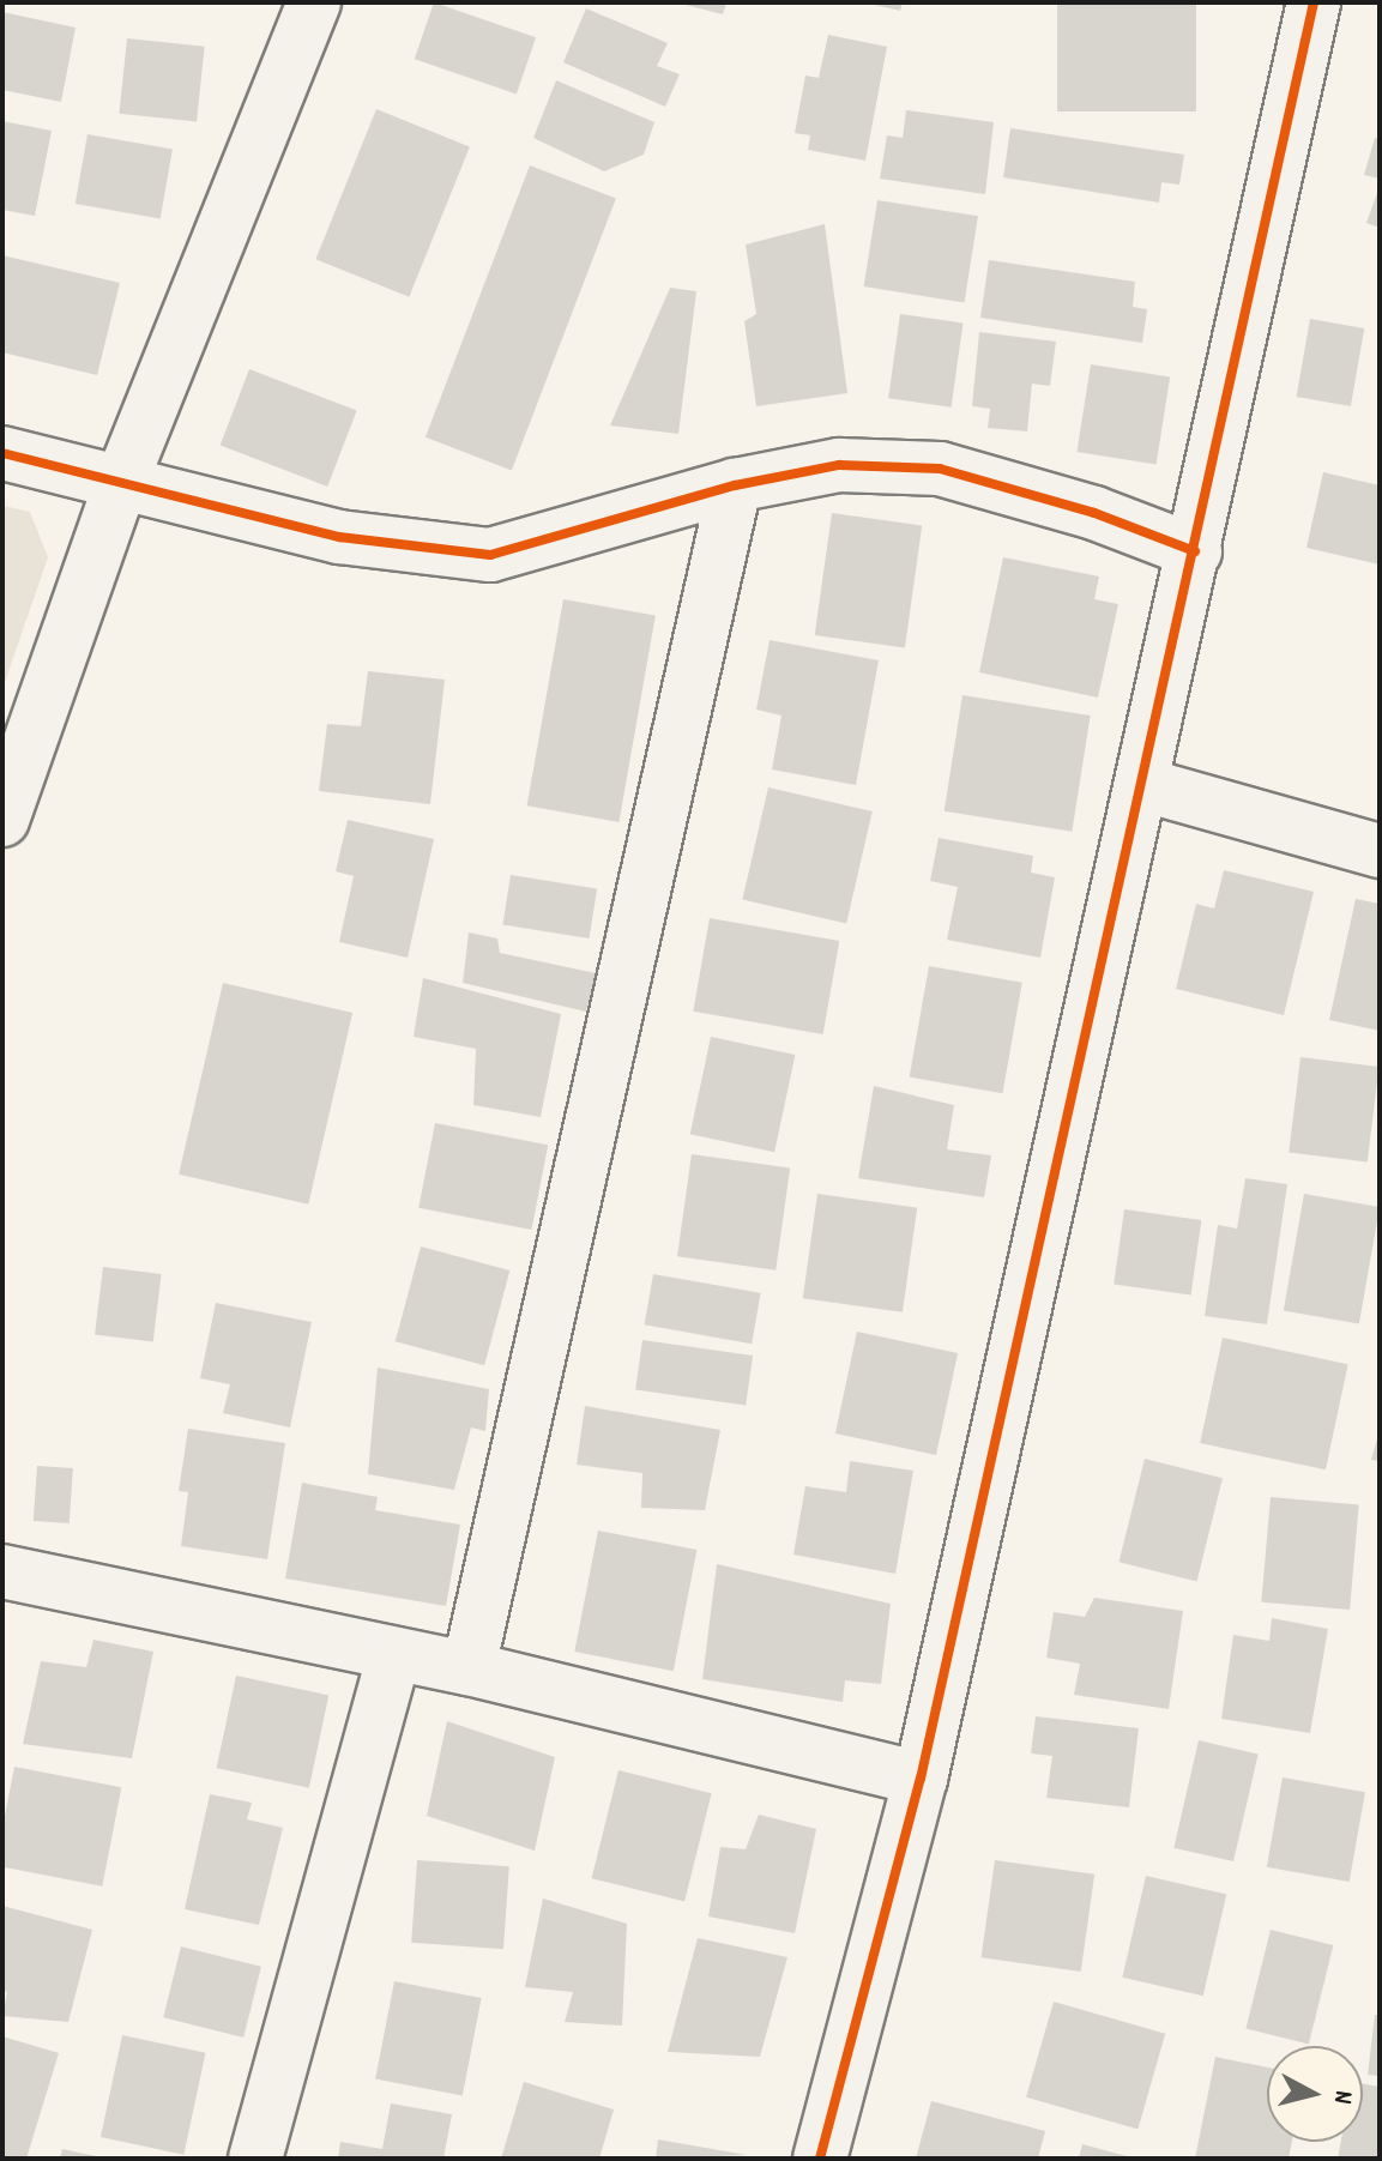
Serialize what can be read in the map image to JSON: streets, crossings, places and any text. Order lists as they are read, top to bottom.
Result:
{
  "north": "right"
}
